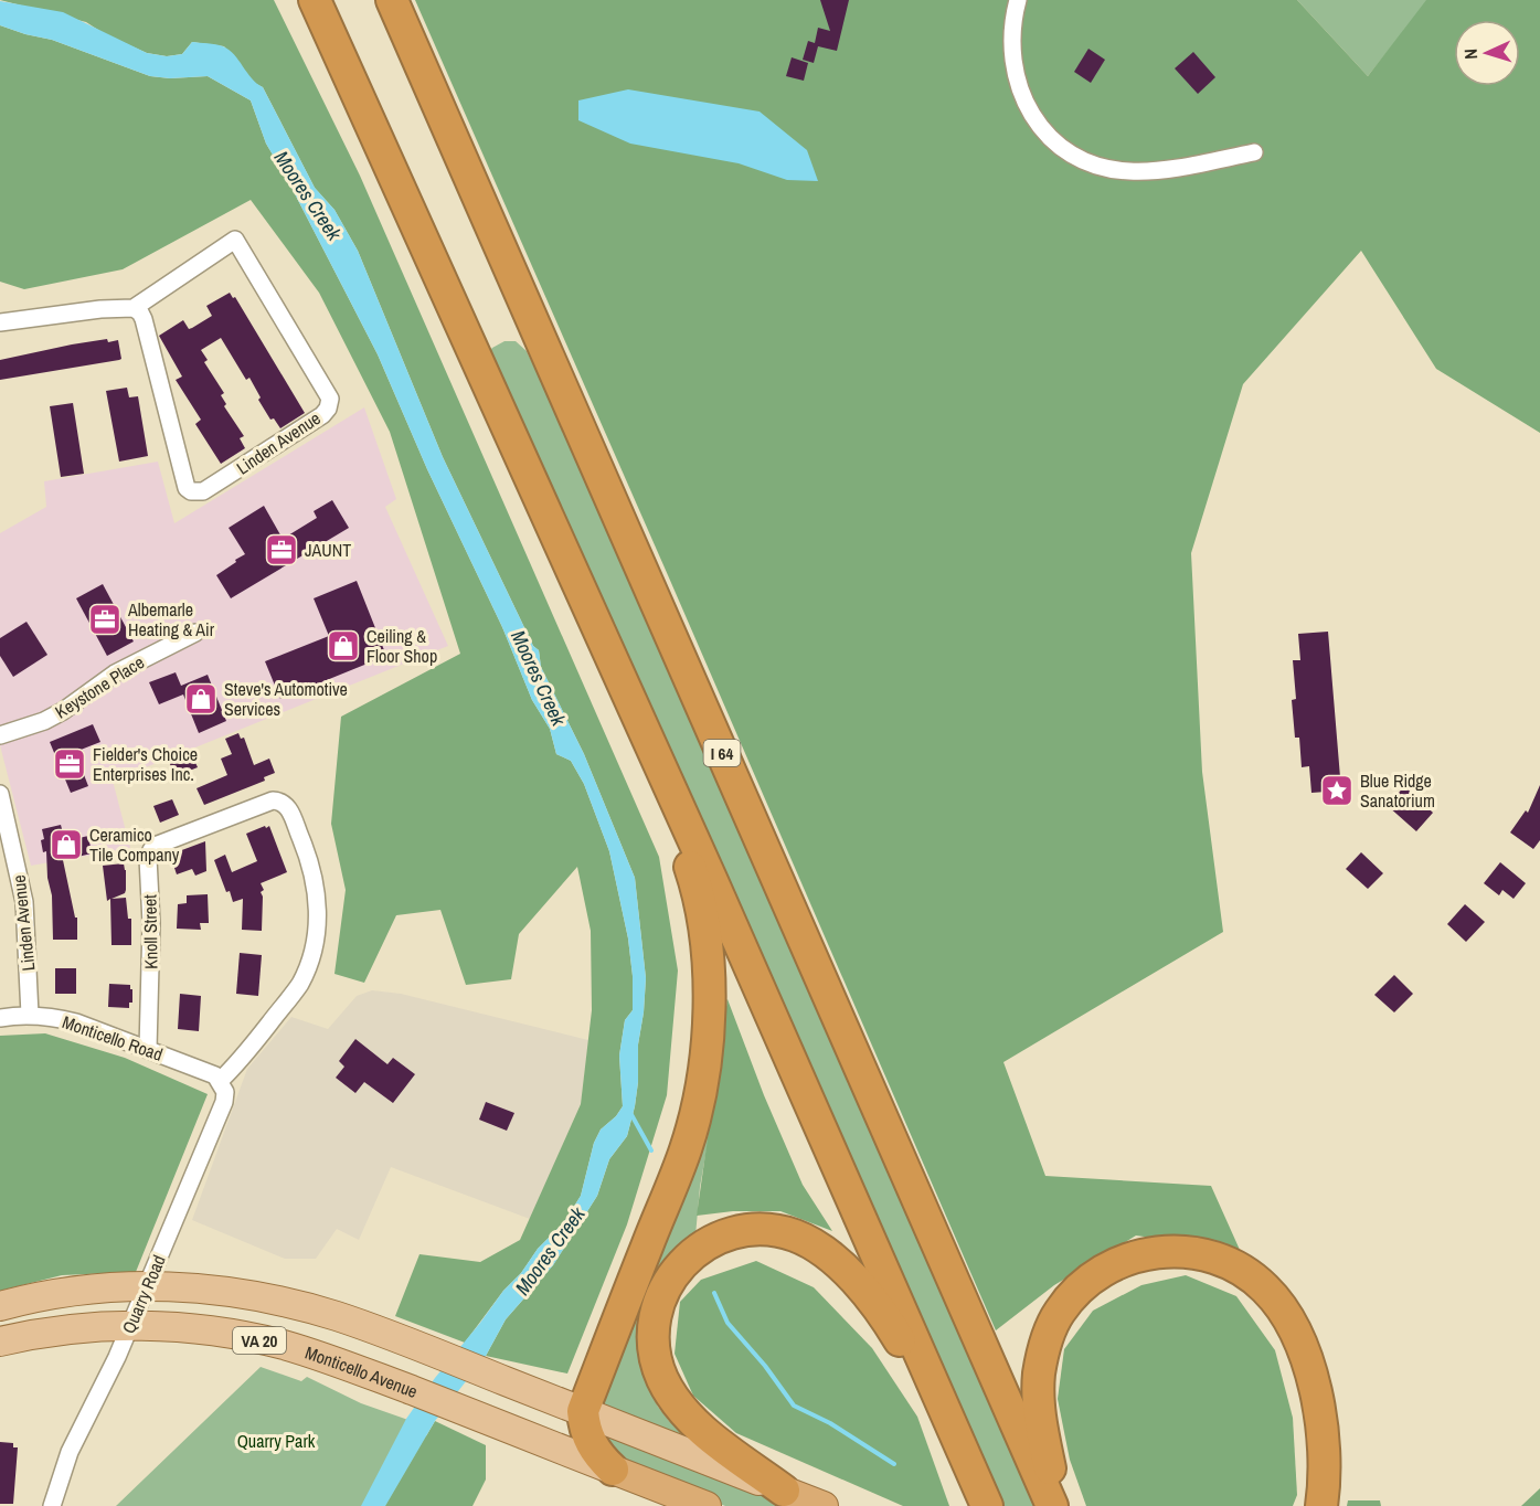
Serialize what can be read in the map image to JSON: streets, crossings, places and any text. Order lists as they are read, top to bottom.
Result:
{
  "streets": {
    "highway": ["I 64", "VA 20", "Monticello Avenue"],
    "street": [
      "Linden Avenue",
      "Keystone Place",
      "Knoll Street",
      "Monticello Road",
      "Quarry Road"
    ]
  },
  "crossings": [
    ["Linden Avenue", "Monticello Road"],
    ["Knoll Street", "Monticello Road"],
    ["Knoll Street", "Quarry Road"],
    ["Monticello Road", "Quarry Road"],
    ["Quarry Road", "VA 20"],
    ["Quarry Road", "Monticello Avenue"]
  ],
  "water": ["Moores Creek"],
  "parks": ["Quarry Park"],
  "places": {
    "office": ["JAUNT", "Albemarle Heating & Air", "Fielder's Choice Enterprises Inc."],
    "shop": ["Ceiling & Floor Shop", "Steve's Automotive Services", "Ceramico Tile Company"],
    "place": ["Blue Ridge Sanatorium"]
  },
  "north": "left"
}
